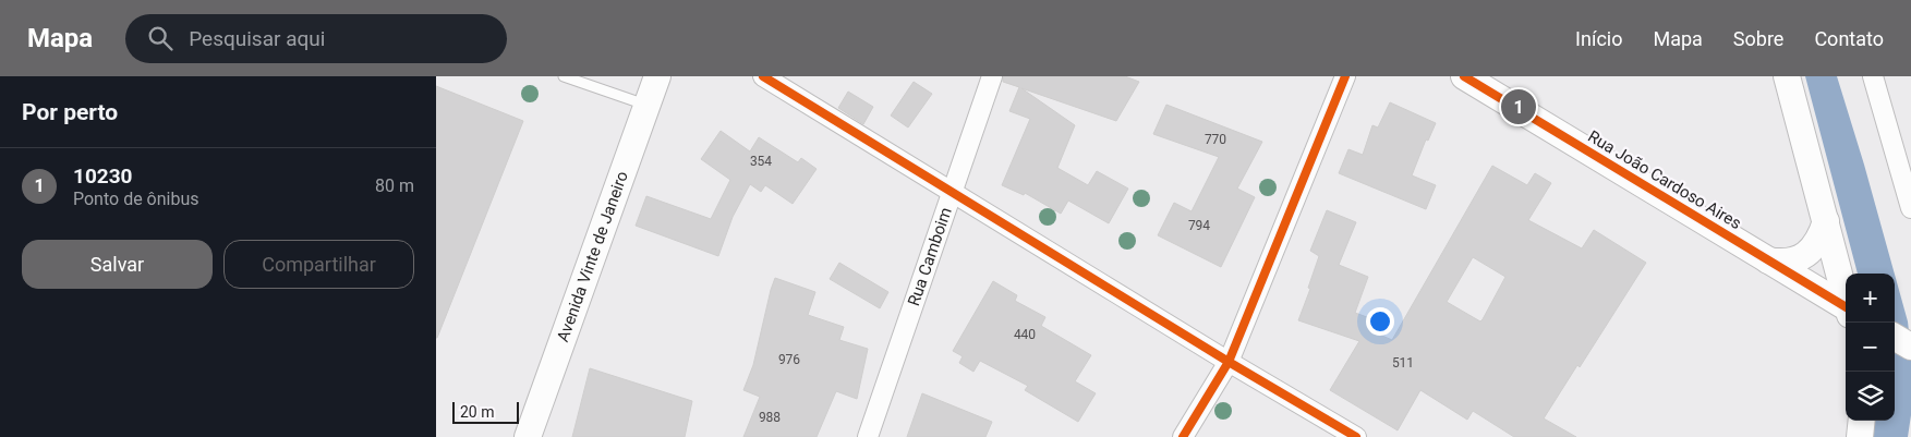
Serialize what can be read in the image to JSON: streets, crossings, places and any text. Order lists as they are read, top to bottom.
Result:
{
  "streets": {
    "street": ["Rua João Cardoso Aires", "Rua Camboim", "Avenida Vinte de Janeiro"]
  },
  "house_numbers": [
    "770",
    "354",
    "794",
    "440",
    "976",
    "511",
    "988"
  ],
  "scale_bar": "20 m",
  "page": {
    "header": "Mapa",
    "search": "Pesquisar aqui",
    "nav": [
      "Início",
      "Mapa",
      "Sobre",
      "Contato"
    ],
    "heading": "Por perto",
    "pins": "1",
    "list": [
      {
        "mark": "1",
        "name": "10230",
        "note": "Ponto de ônibus",
        "value": "80 m"
      }
    ],
    "buttons": ["Salvar", "Compartilhar"],
    "map_buttons": ["+", "−"],
    "scale": "20 m"
  }
}
